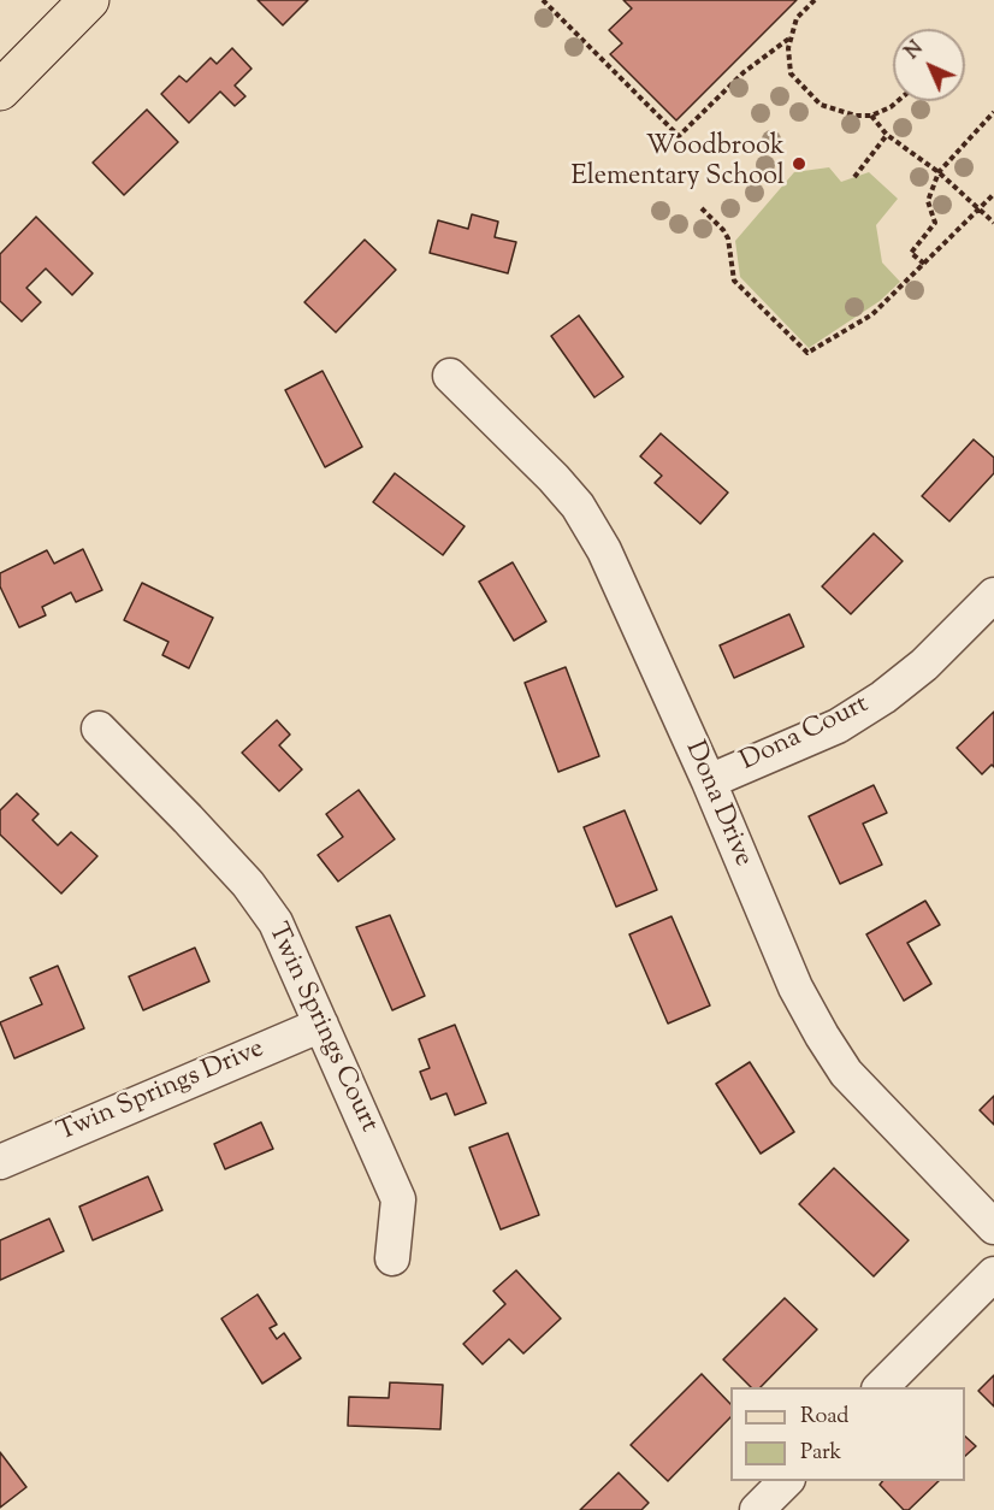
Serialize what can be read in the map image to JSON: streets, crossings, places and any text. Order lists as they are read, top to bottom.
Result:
{
  "streets": {
    "street": [
      "Dona Court",
      "Dona Drive",
      "Twin Springs Court",
      "Twin Springs Drive"
    ]
  },
  "crossings": [
    ["Dona Court", "Dona Drive"],
    ["Twin Springs Court", "Twin Springs Drive"]
  ],
  "places": ["Woodbrook Elementary School"],
  "legend": ["Road", "Park"],
  "north": "top left"
}
